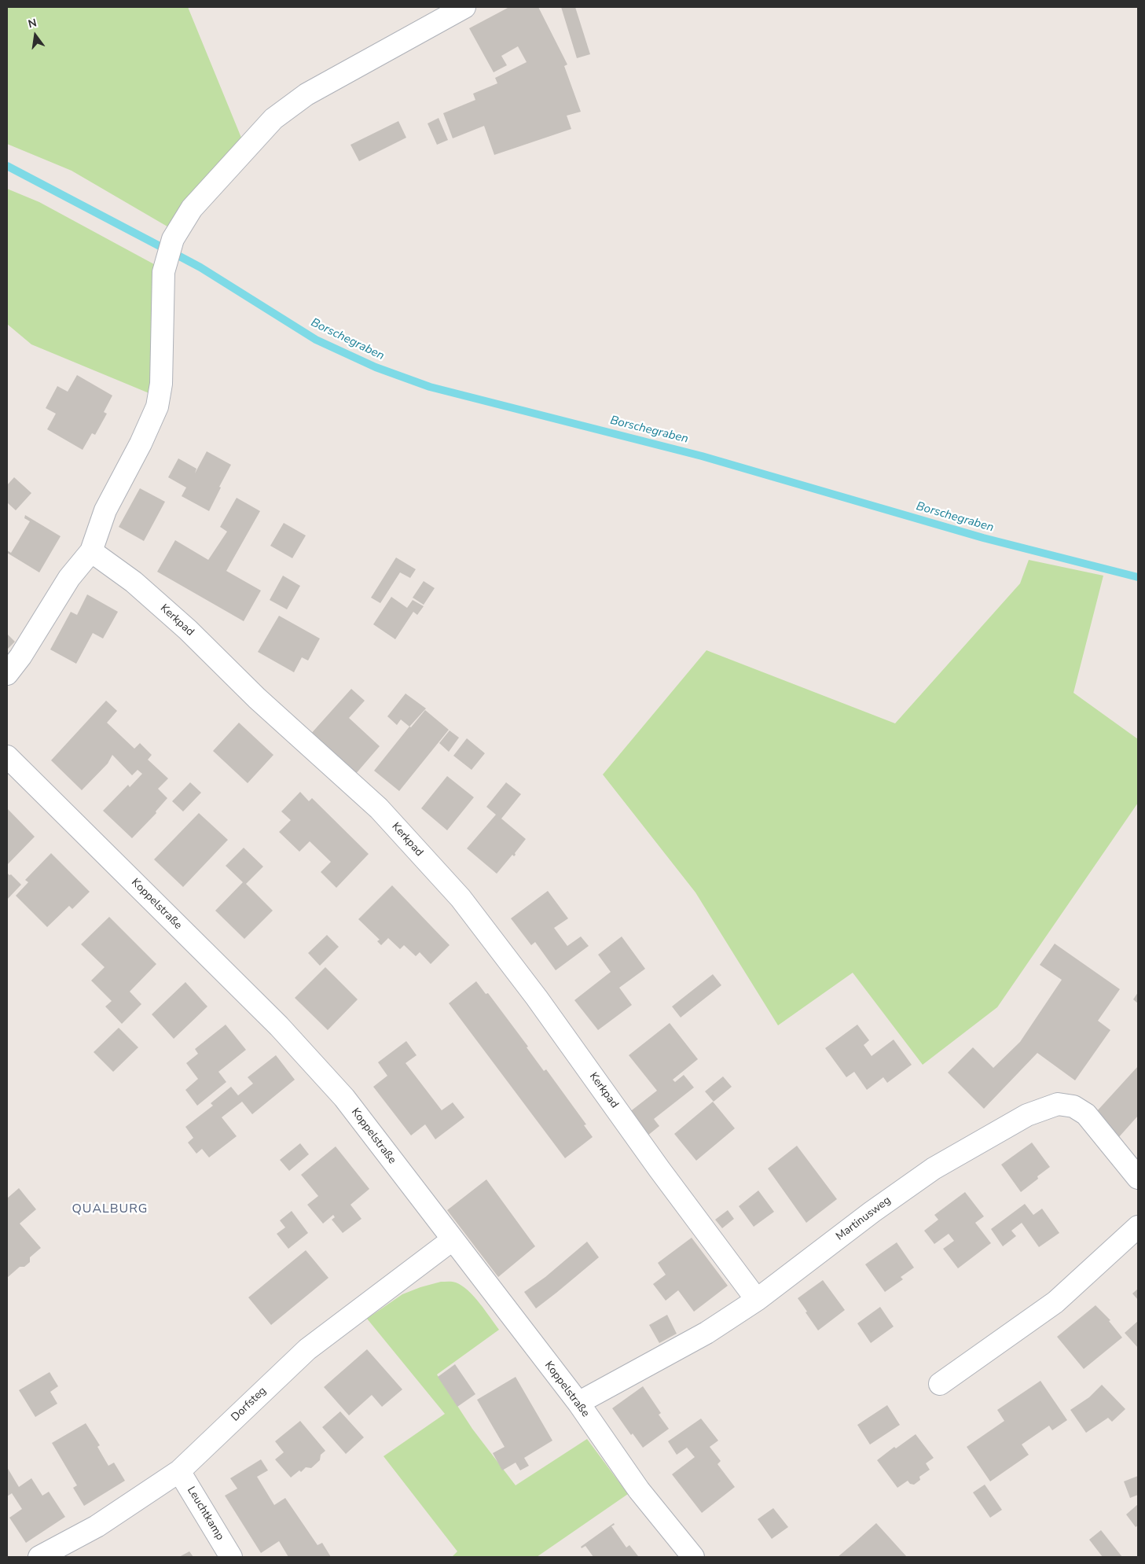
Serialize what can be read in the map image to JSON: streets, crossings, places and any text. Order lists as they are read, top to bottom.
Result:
{
  "streets": {
    "street": [
      "Kerkpad",
      "Koppelstraße",
      "Martinusweg",
      "Dorfsteg",
      "Leuchtkamp"
    ]
  },
  "crossings": [
    ["Kerkpad", "Martinusweg"],
    ["Koppelstraße", "Martinusweg"],
    ["Koppelstraße", "Dorfsteg"],
    ["Dorfsteg", "Leuchtkamp"]
  ],
  "districts": ["QUALBURG"],
  "water": ["Borschegraben"],
  "north": "top"
}
